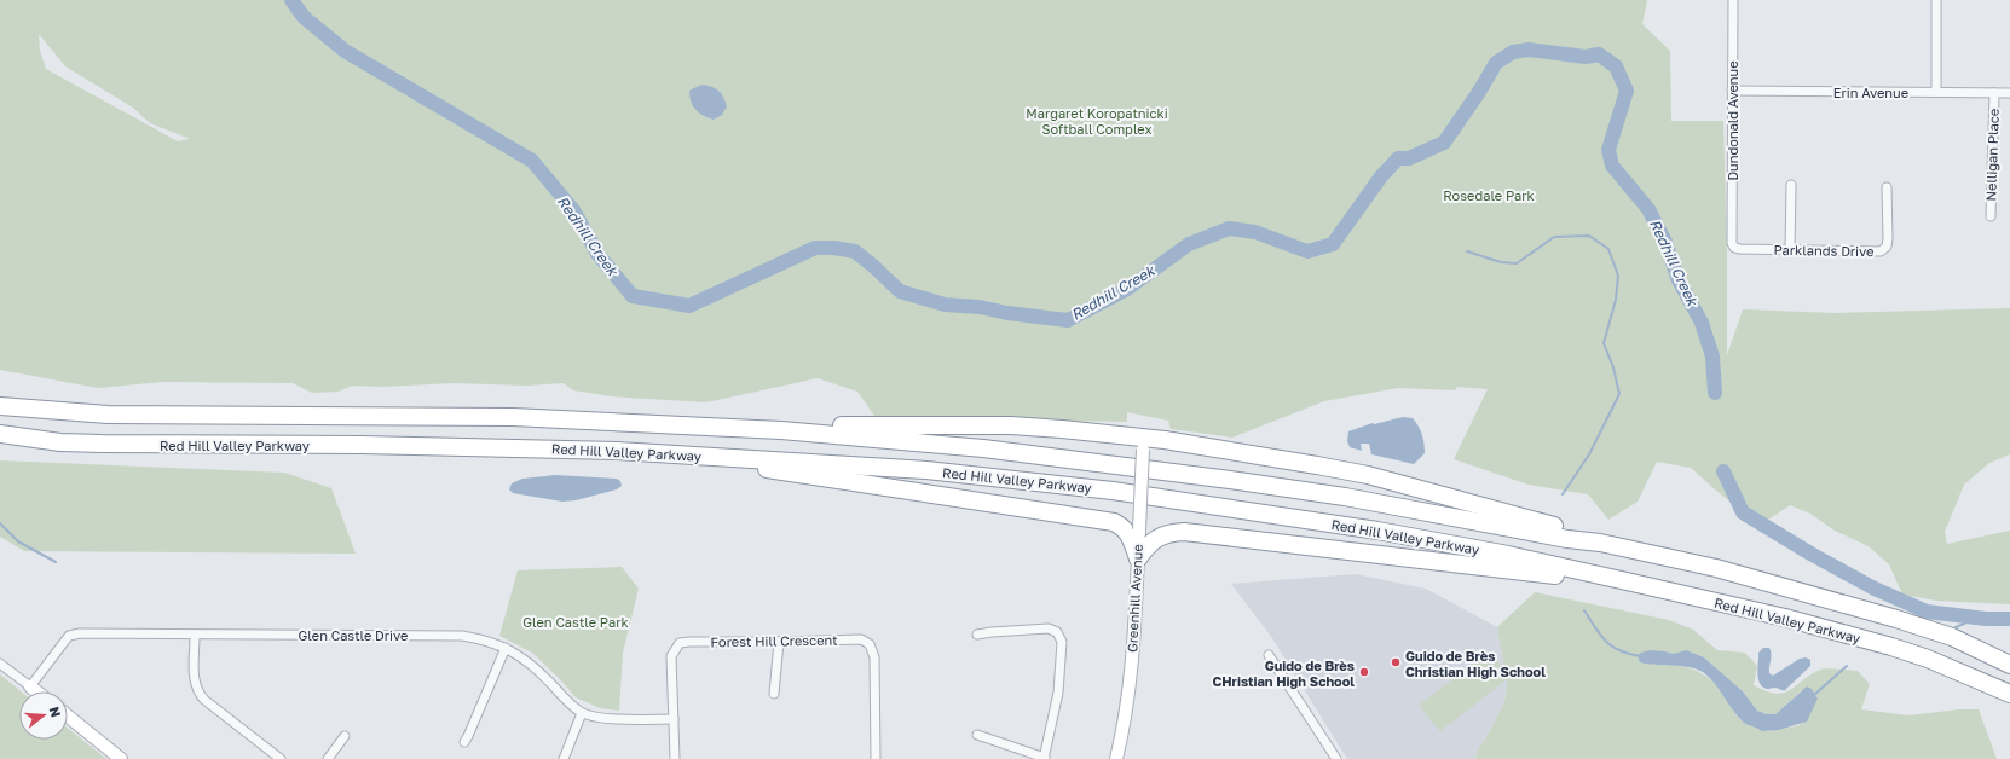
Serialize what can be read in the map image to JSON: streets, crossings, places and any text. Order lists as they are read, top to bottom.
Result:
{
  "streets": {
    "highway": ["Red Hill Valley Parkway"],
    "street": [
      "Erin Avenue",
      "Dundonald Avenue",
      "Nelligan Place",
      "Parklands Drive",
      "Greenhill Avenue",
      "Glen Castle Drive",
      "Forest Hill Crescent"
    ]
  },
  "crossings": [
    ["Erin Avenue", "Dundonald Avenue"],
    ["Erin Avenue", "Nelligan Place"],
    ["Dundonald Avenue", "Parklands Drive"]
  ],
  "water": ["Redhill Creek"],
  "parks": ["Margaret Koropatnicki Softball Complex", "Rosedale Park", "Glen Castle Park"],
  "places": ["Guido de Brès Christian High School", "Guido de Brès CHristian High School"],
  "north": "right"
}
